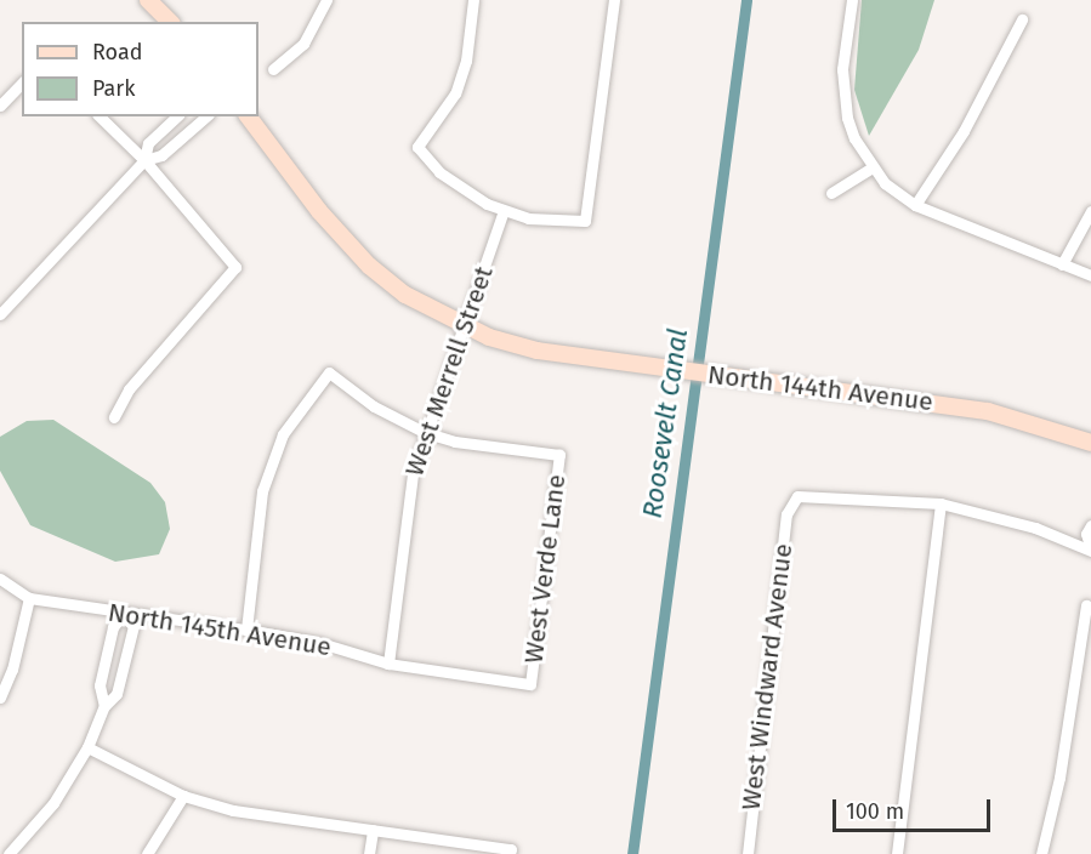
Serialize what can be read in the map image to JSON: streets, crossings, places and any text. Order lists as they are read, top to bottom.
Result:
{
  "streets": {
    "main road": ["North 144th Avenue"],
    "street": [
      "West Merrell Street",
      "West Verde Lane",
      "North 145th Avenue",
      "West Windward Avenue"
    ]
  },
  "crossings": [
    ["West Merrell Street", "North 144th Avenue"],
    ["West Merrell Street", "West Verde Lane"],
    ["West Merrell Street", "North 145th Avenue"],
    ["West Verde Lane", "North 145th Avenue"]
  ],
  "water": ["Roosevelt Canal"],
  "legend": ["Road", "Park"],
  "scale_bar": "100 m"
}
